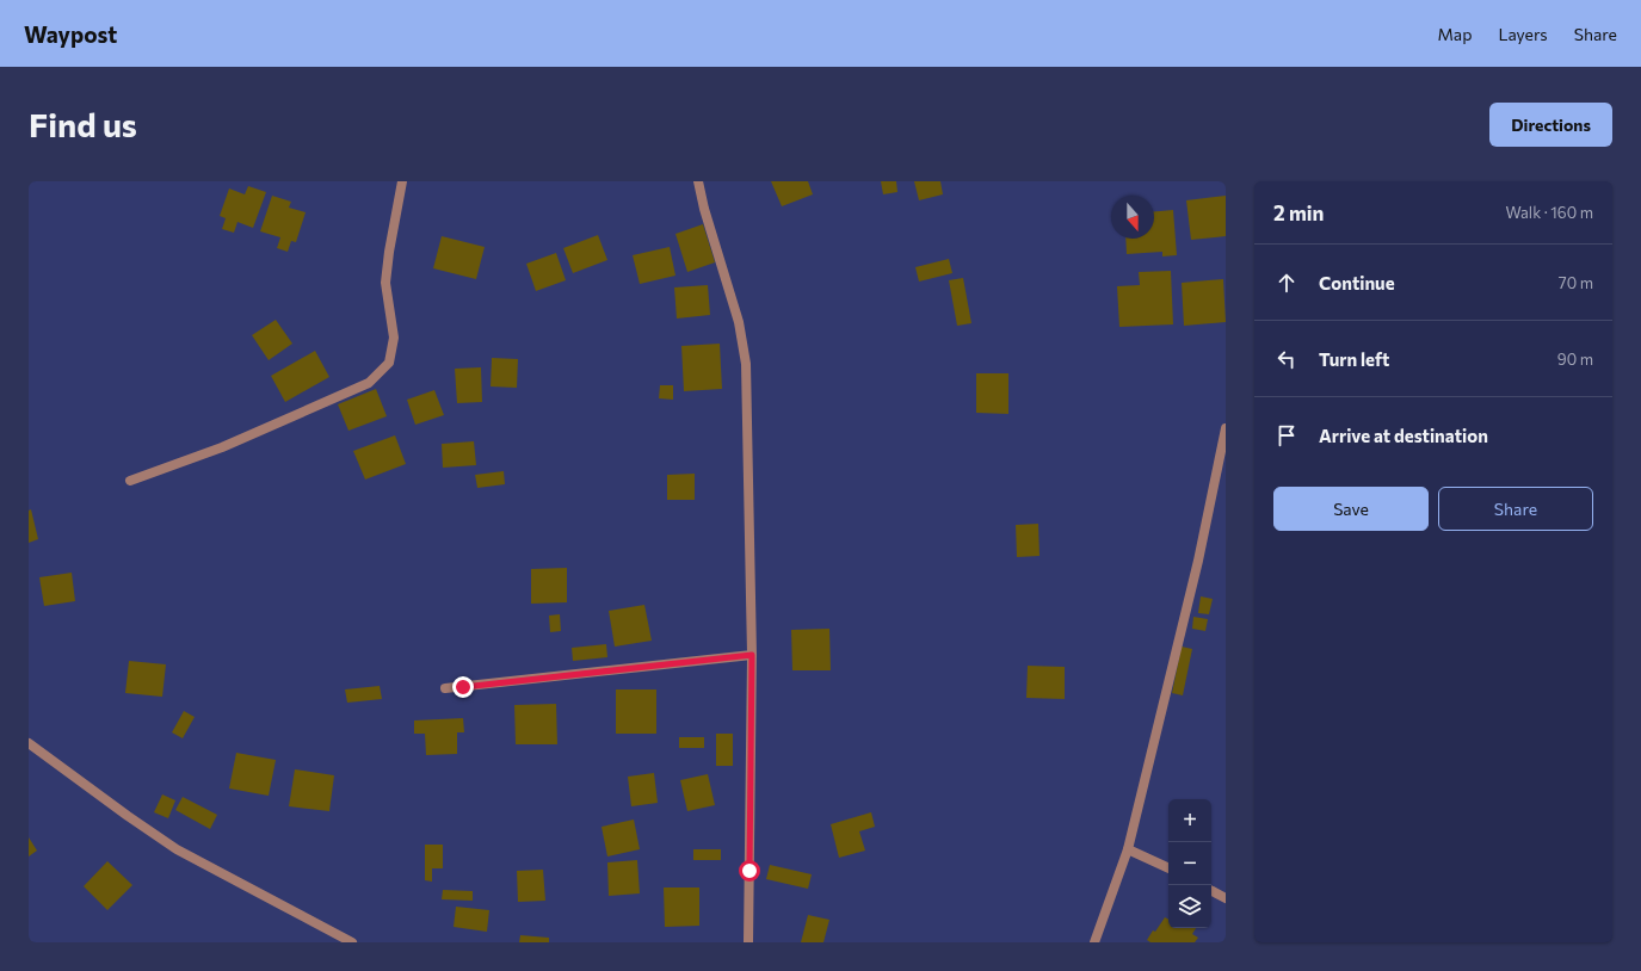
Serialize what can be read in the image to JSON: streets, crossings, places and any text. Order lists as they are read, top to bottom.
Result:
{
  "north": "bottom",
  "page": {
    "header": "Waypost",
    "nav": ["Map", "Layers", "Share"],
    "buttons": [
      "Directions",
      ["Save", "Share"]
    ],
    "title": "Find us",
    "heading": ["2 min", "Walk · 160 m"],
    "list": [
      ["Continue", "70 m"],
      ["Turn left", "90 m"],
      "Arrive at destination"
    ],
    "map_buttons": ["+", "−"]
  }
}
